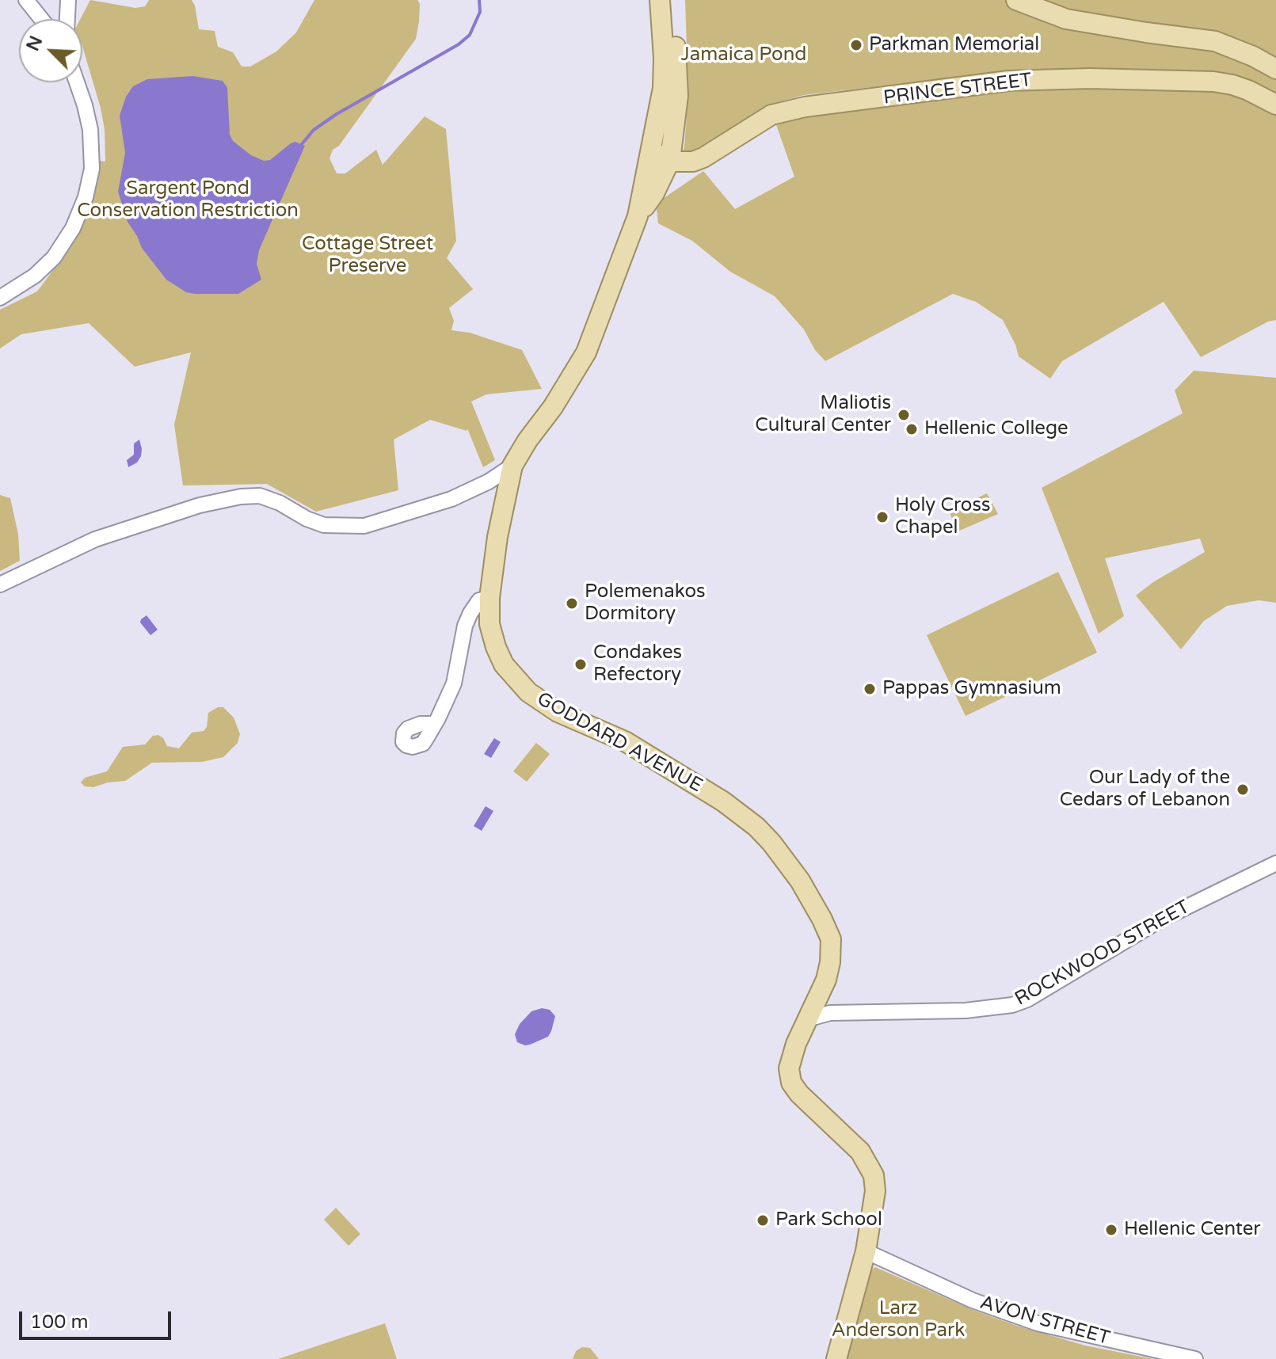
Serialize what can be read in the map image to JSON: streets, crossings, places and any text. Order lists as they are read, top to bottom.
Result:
{
  "streets": {
    "main road": ["PRINCE STREET", "GODDARD AVENUE"],
    "street": ["ROCKWOOD STREET", "AVON STREET"]
  },
  "crossings": [
    ["GODDARD AVENUE", "ROCKWOOD STREET"],
    ["GODDARD AVENUE", "AVON STREET"]
  ],
  "parks": [
    "Jamaica Pond",
    "Sargent Pond Conservation Restriction",
    "Cottage Street Preserve",
    "Larz Anderson Park"
  ],
  "places": [
    "Parkman Memorial",
    "Maliotis Cultural Center",
    "Hellenic College",
    "Holy Cross Chapel",
    "Polemenakos Dormitory",
    "Condakes Refectory",
    "Pappas Gymnasium",
    "Our Lady of the Cedars of Lebanon",
    "Park School",
    "Hellenic Center"
  ],
  "scale_bar": "100 m",
  "north": "top left"
}
